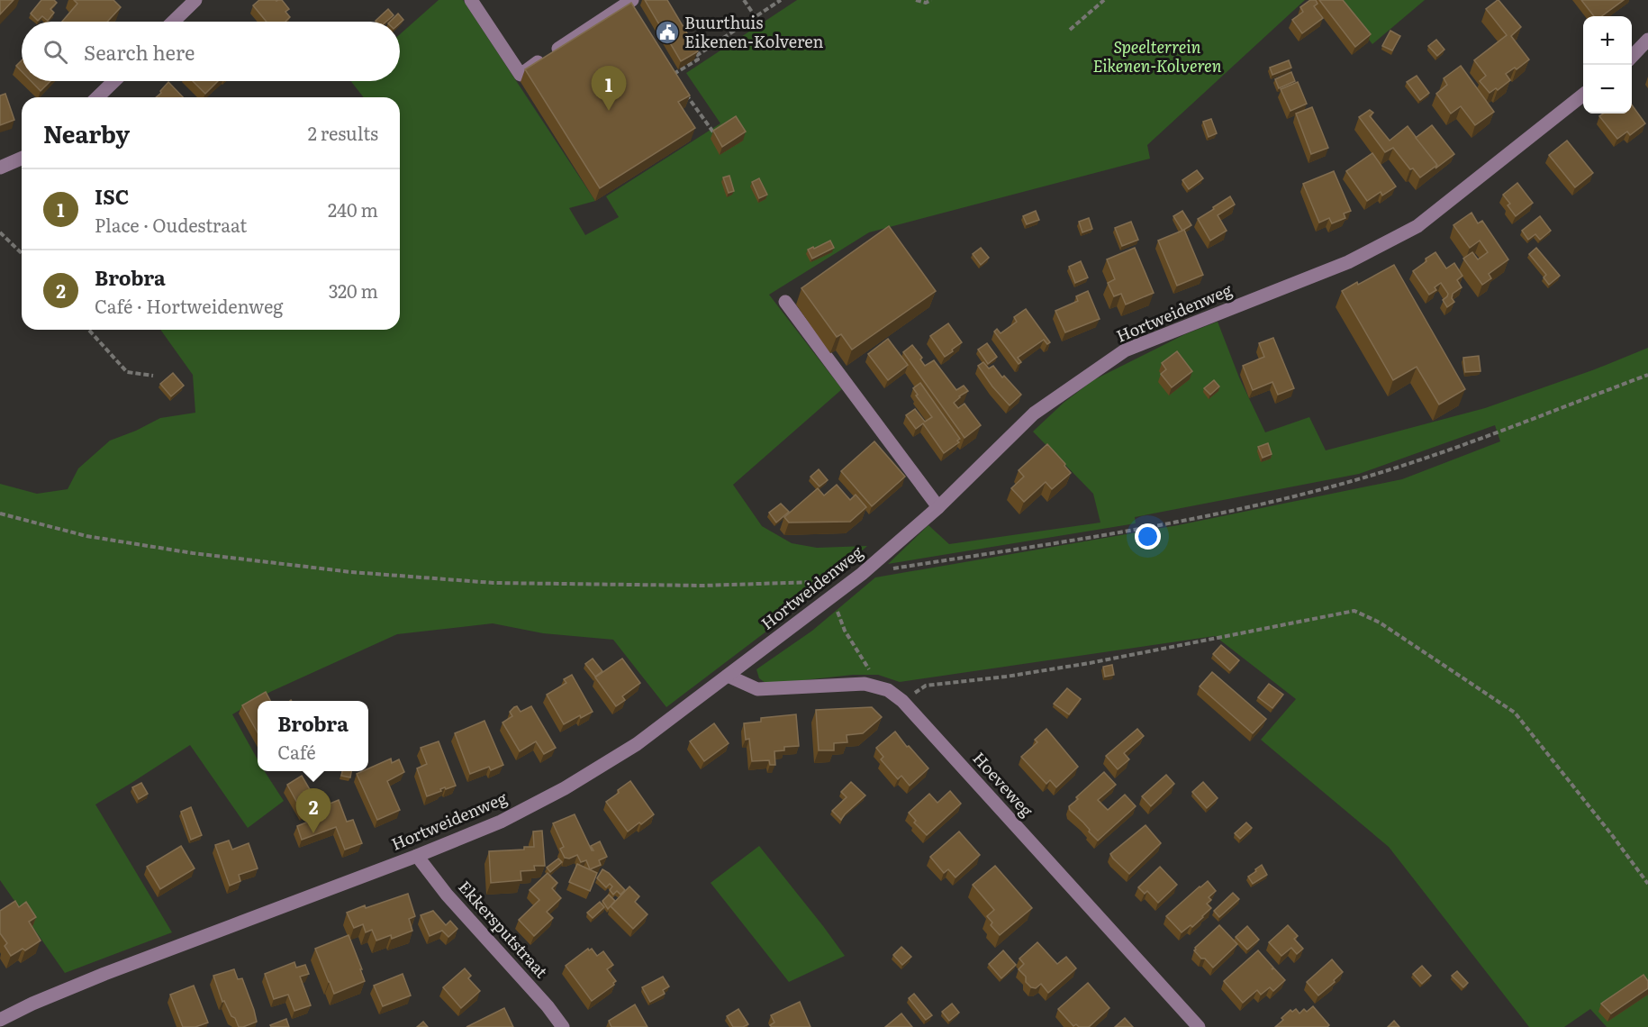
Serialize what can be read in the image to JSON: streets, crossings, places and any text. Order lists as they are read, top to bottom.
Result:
{
  "streets": {
    "street": ["Hortweidenweg", "Hoeveweg", "Ekkersputstraat"]
  },
  "crossings": [
    ["Hortweidenweg", "Hoeveweg"],
    ["Hortweidenweg", "Ekkersputstraat"]
  ],
  "parks": ["Speelterrein Eikenen-Kolveren"],
  "places": {
    "public building": ["Buurthuis Eikenen-Kolveren"]
  },
  "page": {
    "map_buttons": ["+", "−"],
    "search": "Search here",
    "pins": ["1", "2"],
    "heading": ["Nearby", "2 results"],
    "list": [
      {
        "mark": "1",
        "name": "ISC",
        "note": "Place · Oudestraat",
        "value": "240 m"
      },
      {
        "mark": "2",
        "name": "Brobra",
        "note": "Café · Hortweidenweg",
        "value": "320 m"
      }
    ],
    "popup": ["Brobra", "Café"]
  }
}
